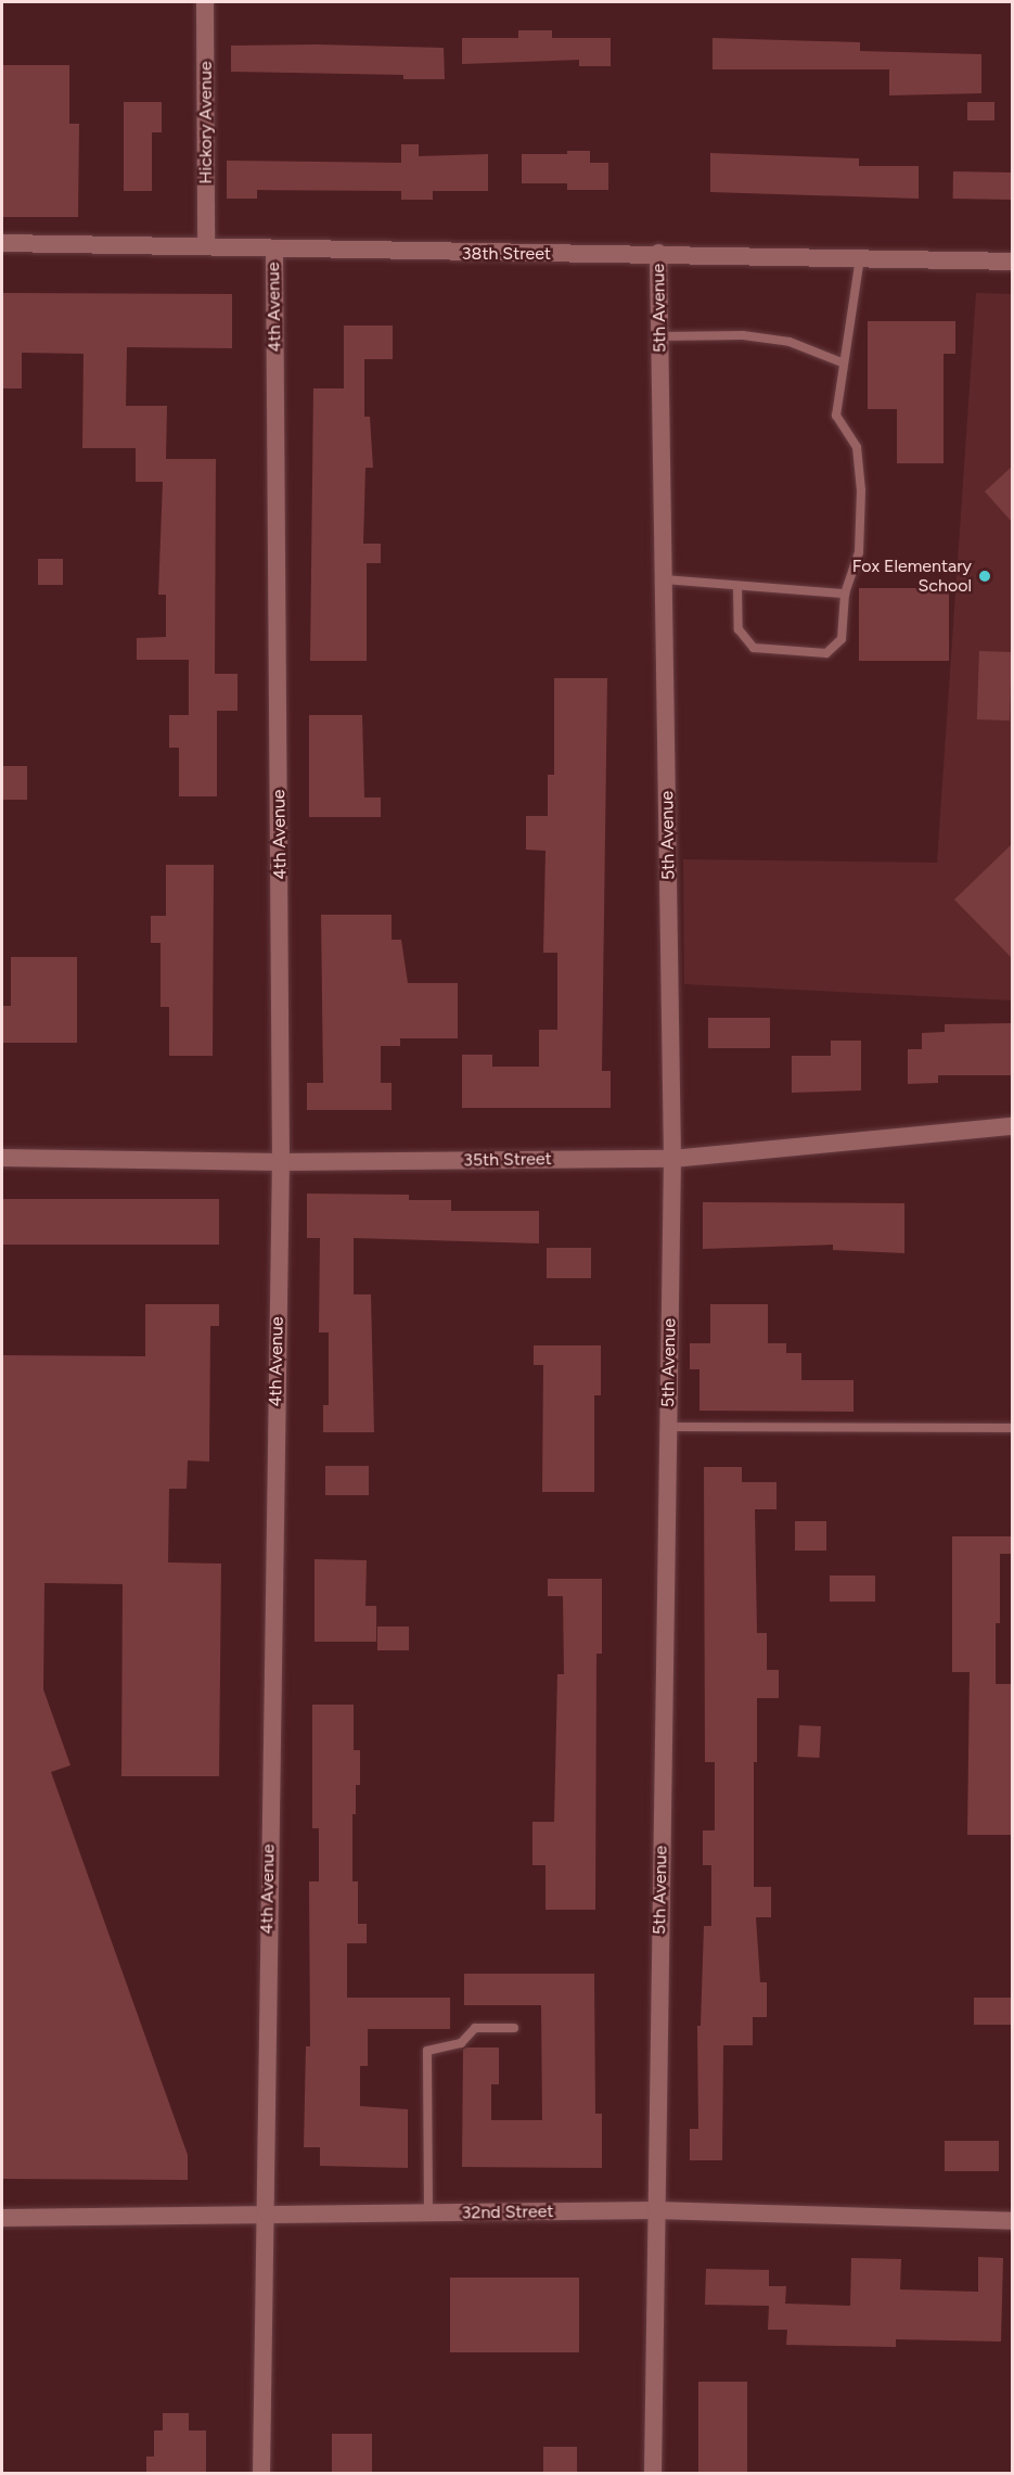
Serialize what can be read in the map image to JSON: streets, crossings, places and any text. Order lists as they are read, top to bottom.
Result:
{
  "streets": {
    "street": [
      "Hickory Avenue",
      "38th Street",
      "4th Avenue",
      "5th Avenue",
      "35th Street",
      "32nd Street"
    ]
  },
  "crossings": [
    ["Hickory Avenue", "38th Street"],
    ["38th Street", "4th Avenue"],
    ["38th Street", "5th Avenue"],
    ["4th Avenue", "35th Street"],
    ["4th Avenue", "32nd Street"],
    ["5th Avenue", "35th Street"],
    ["5th Avenue", "32nd Street"]
  ],
  "places": ["Fox Elementary School"]
}
